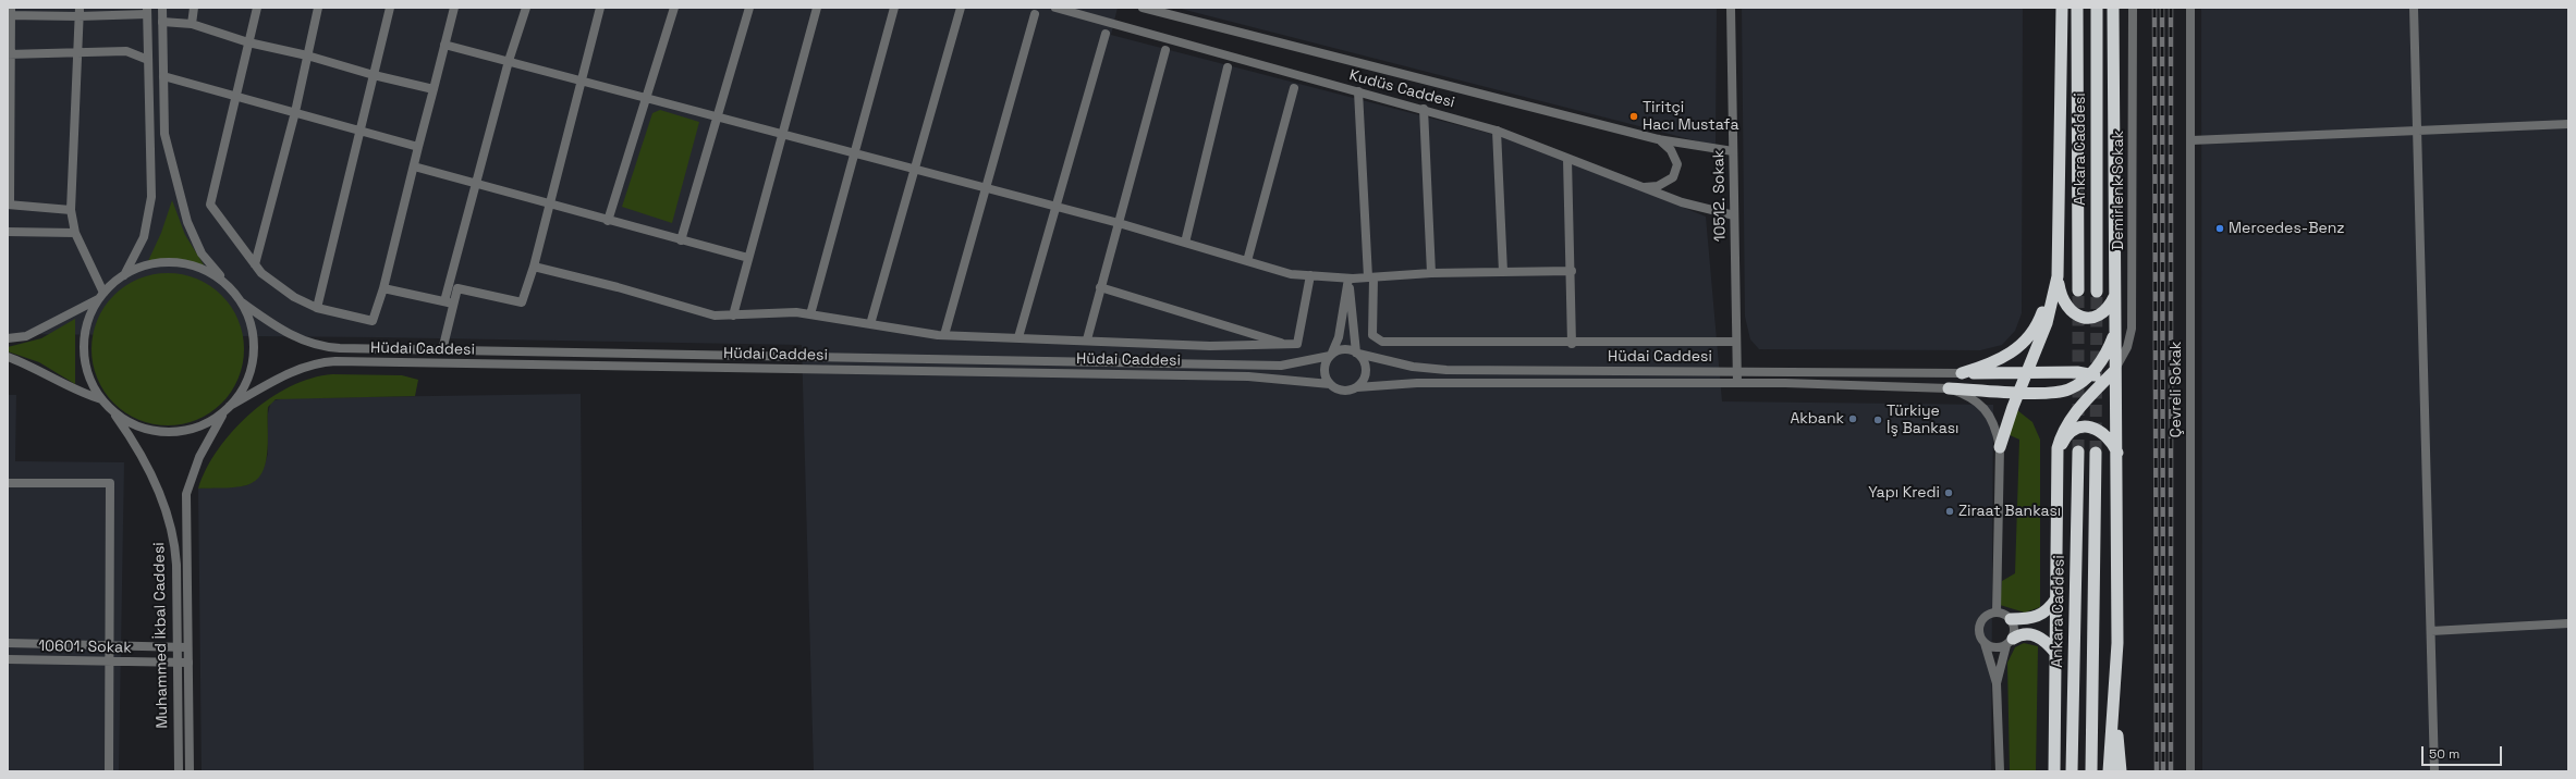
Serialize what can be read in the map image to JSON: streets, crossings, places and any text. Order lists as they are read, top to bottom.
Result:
{
  "streets": {
    "highway": ["Ankara Caddesi"],
    "street": [
      "Kudüs Caddesi",
      "Demirlenk Sokak",
      "10512. Sokak",
      "Hüdai Caddesi",
      "Çevreli Sokak",
      "Muhammed İkbal Caddesi",
      "10601. Sokak"
    ]
  },
  "crossings": [
    ["Kudüs Caddesi", "10512. Sokak"],
    ["10512. Sokak", "Hüdai Caddesi"],
    ["Hüdai Caddesi", "Muhammed İkbal Caddesi"],
    ["Muhammed İkbal Caddesi", "10601. Sokak"]
  ],
  "places": [
    "Tiritçi Hacı Mustafa",
    "Mercedes-Benz",
    "Akbank",
    "Türkiye İş Bankası",
    "Yapı Kredi",
    "Ziraat Bankası"
  ],
  "scale_bar": "50 m"
}
